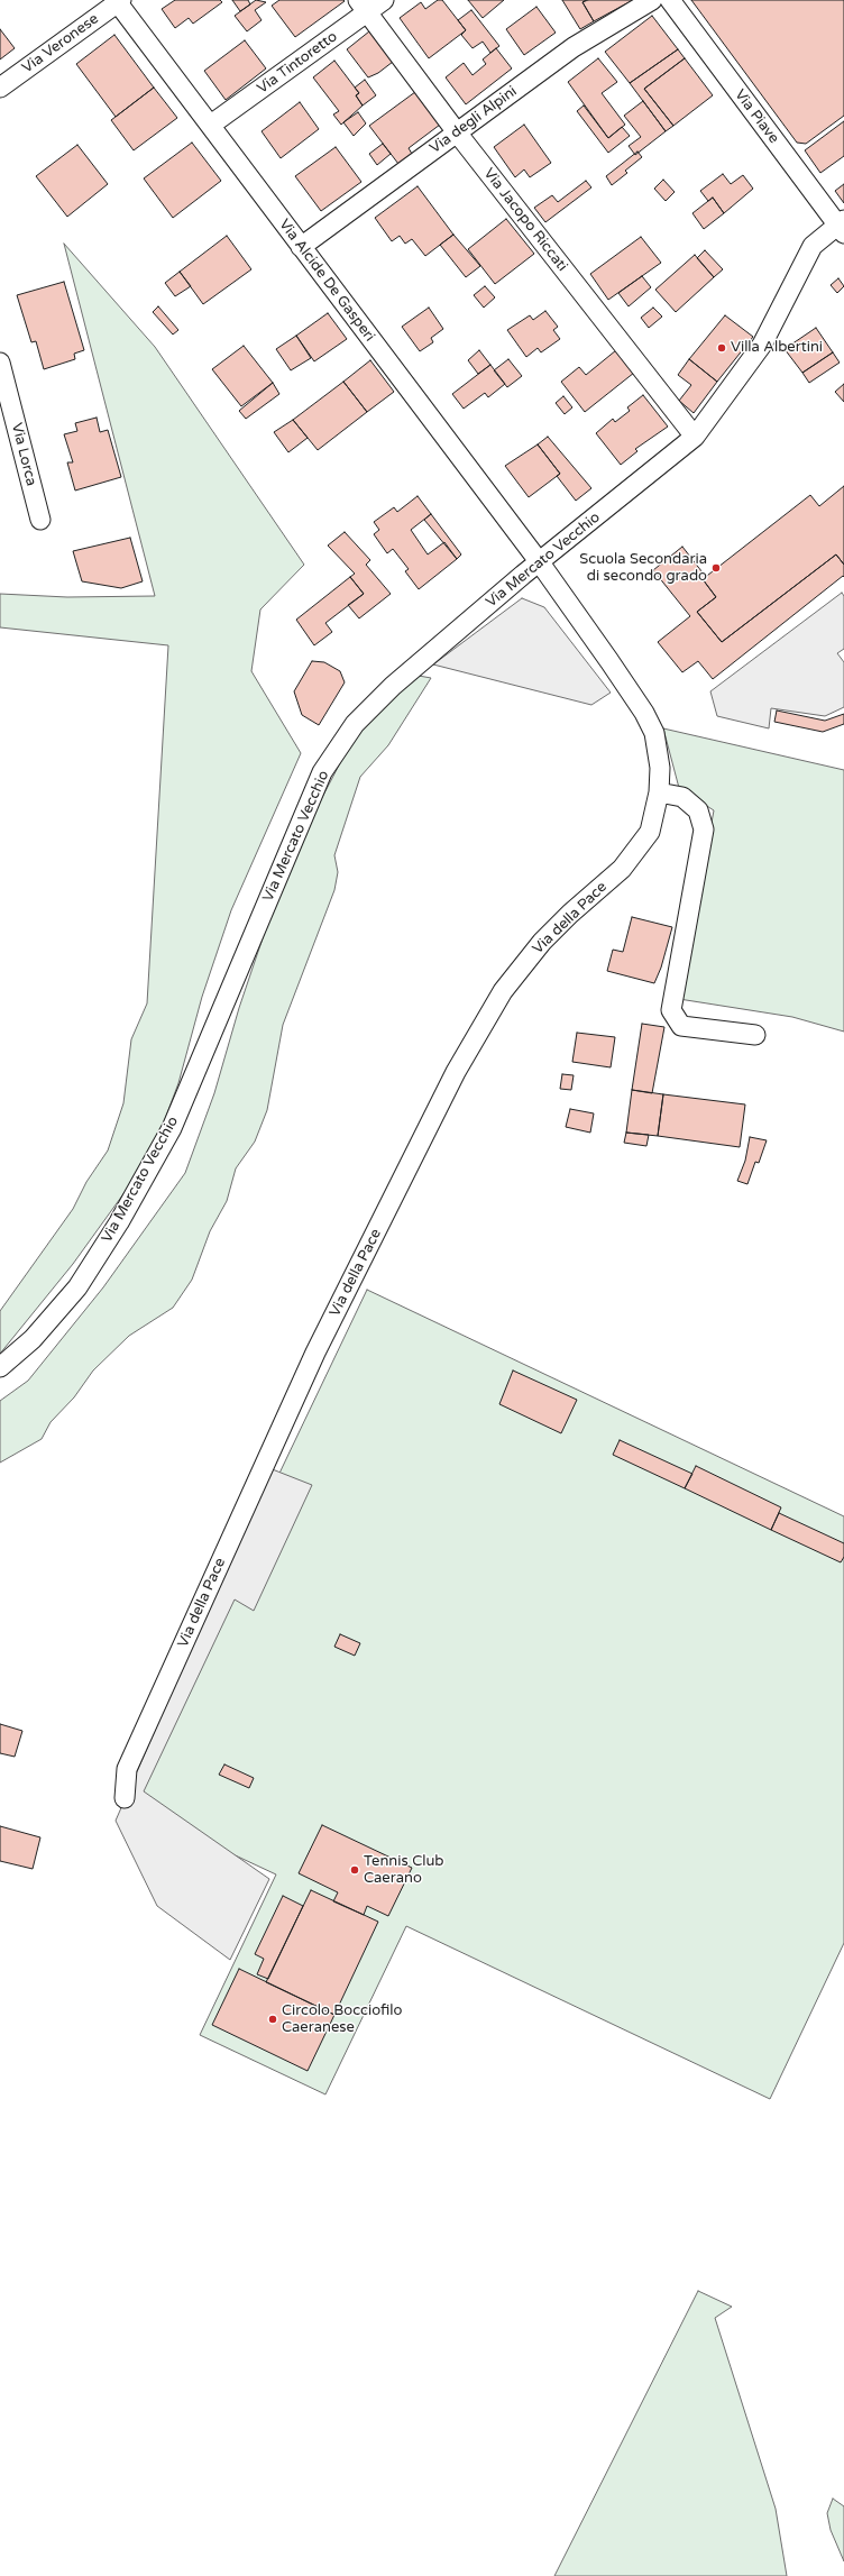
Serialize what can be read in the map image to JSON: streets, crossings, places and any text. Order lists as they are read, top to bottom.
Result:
{
  "streets": {
    "street": [
      "Via Veronese",
      "Via Tintoretto",
      "Via Piave",
      "Via degli Alpini",
      "Via Jacopo Riccati",
      "Via Alcide De Gasperi",
      "Via Lorca",
      "Via Mercato Vecchio",
      "Via della Pace"
    ]
  },
  "crossings": [
    ["Via Veronese", "Via Alcide De Gasperi"],
    ["Via Tintoretto", "Via Jacopo Riccati"],
    ["Via Tintoretto", "Via Alcide De Gasperi"],
    ["Via Piave", "Via Mercato Vecchio"],
    ["Via degli Alpini", "Via Jacopo Riccati"],
    ["Via degli Alpini", "Via Alcide De Gasperi"],
    ["Via Jacopo Riccati", "Via Mercato Vecchio"],
    ["Via Alcide De Gasperi", "Via Mercato Vecchio"],
    ["Via Alcide De Gasperi", "Via della Pace"],
    ["Via Mercato Vecchio", "Via della Pace"]
  ],
  "places": [
    "Villa Albertini",
    "Scuola Secondaria di secondo grado",
    "Tennis Club Caerano",
    "Circolo Bocciofilo Caeranese"
  ]
}
